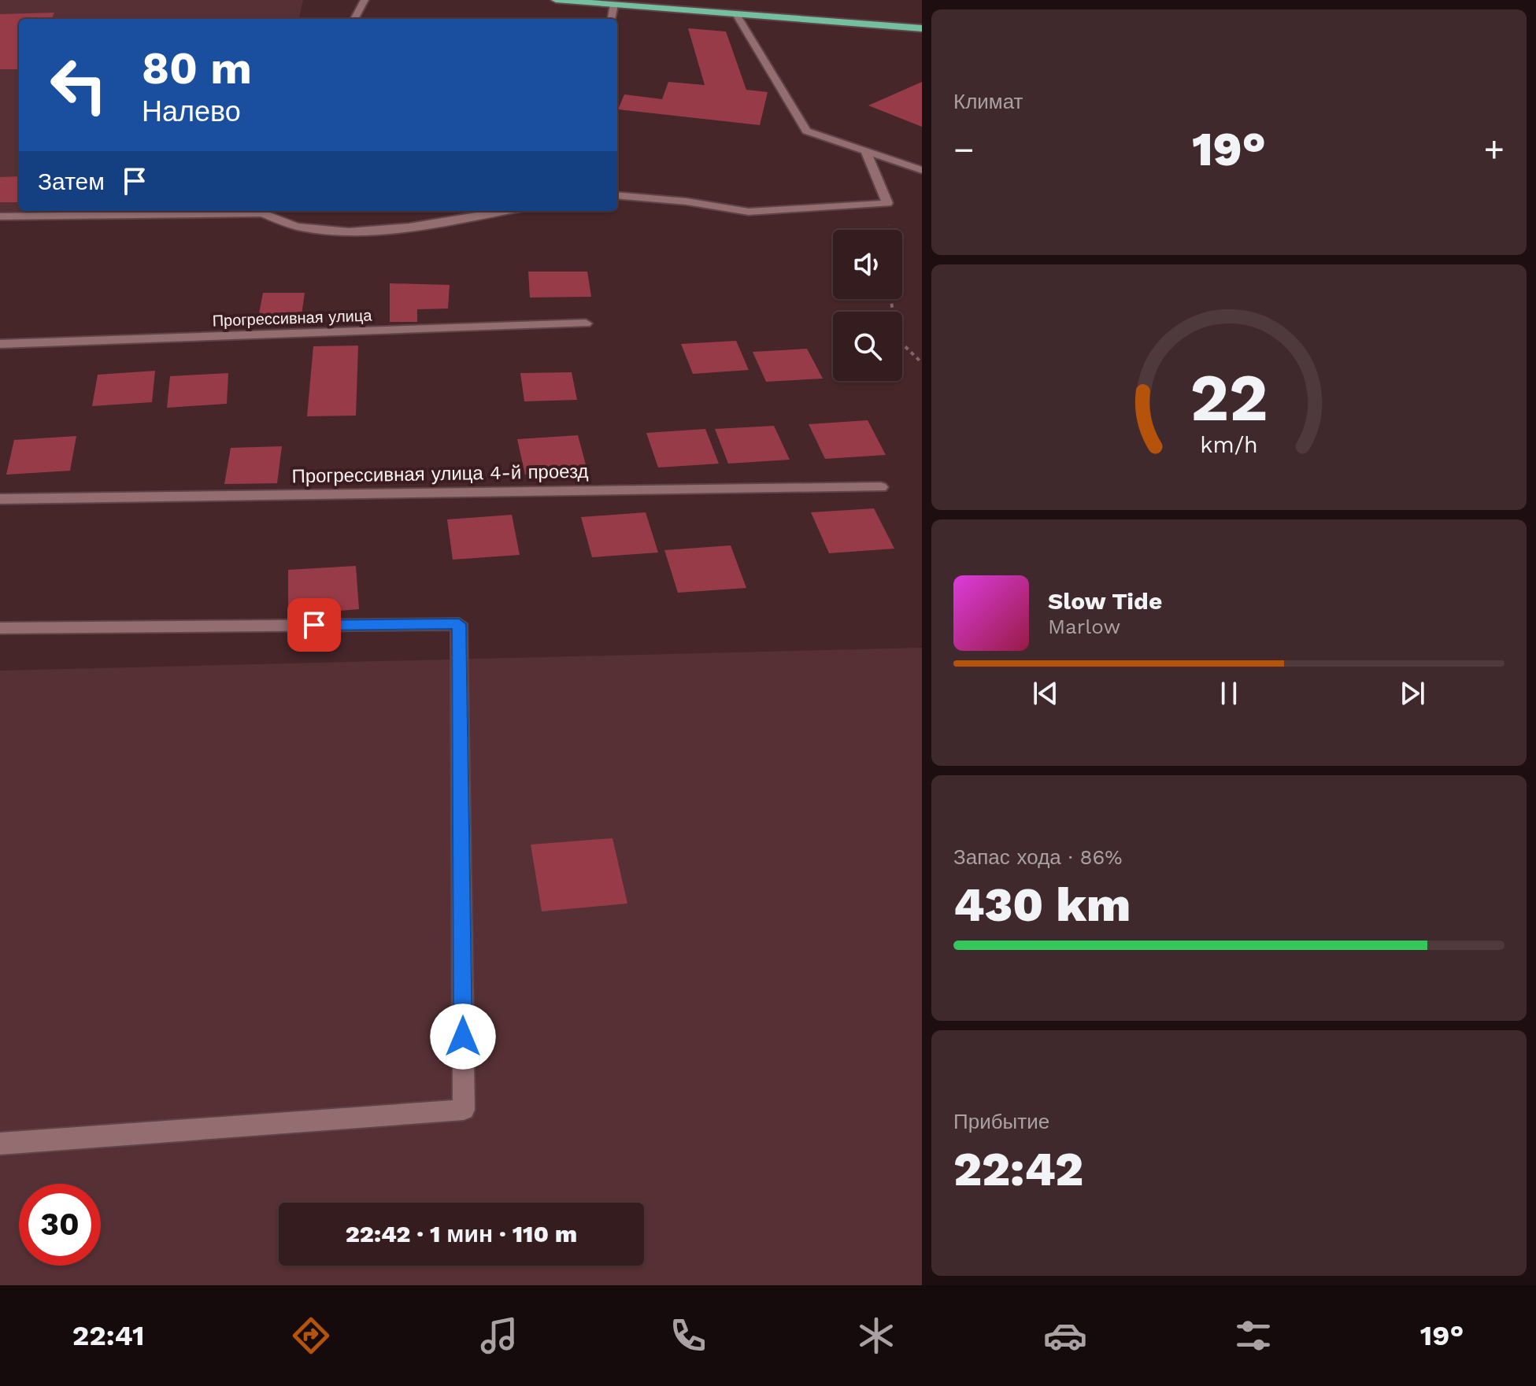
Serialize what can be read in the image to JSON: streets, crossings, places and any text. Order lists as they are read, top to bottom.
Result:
{
  "streets": {
    "street": ["Прогрессивная улица", "Прогрессивная улица 4-й проезд"]
  },
  "page": {
    "tile": [
      "Климат",
      ["Запас хода · 86%", "430 km"],
      ["Прибытие", "22:42"]
    ],
    "turn": ["80 m", "Налево"],
    "heat": ["−", "19°", "+"],
    "then": "Затем",
    "song": ["Slow Tide", "Marlow"],
    "limit": "30",
    "trip": "22:42 · 1 мин · 110 m",
    "tabs": ["22:41", "19°"],
    "gauge": ["22", "km/h"]
  }
}
